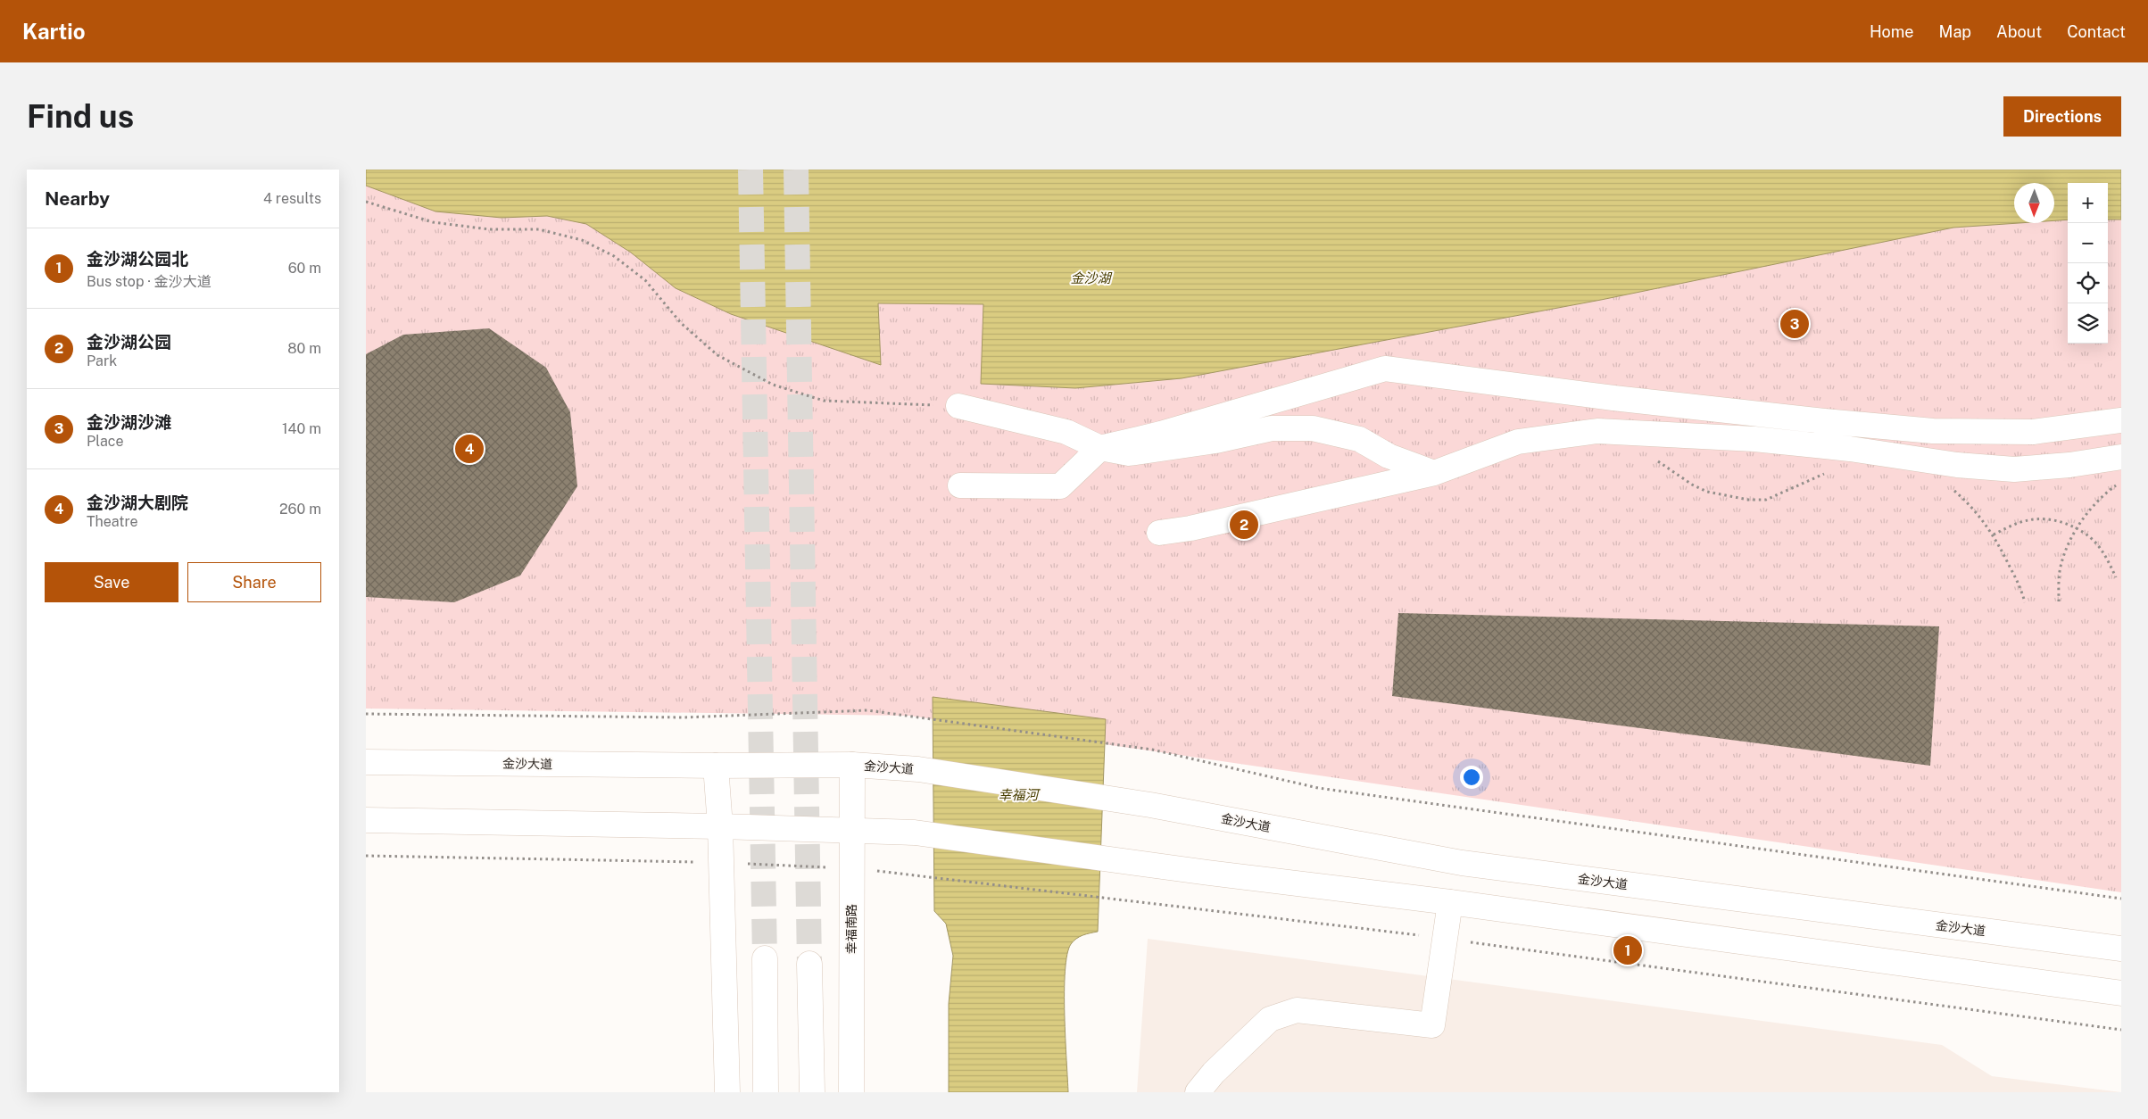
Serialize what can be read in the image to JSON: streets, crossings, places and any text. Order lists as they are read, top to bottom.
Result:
{
  "streets": {
    "main road": ["金沙大道", "幸福南路"]
  },
  "crossings": [
    ["金沙大道", "幸福南路"]
  ],
  "water": ["金沙湖", "幸福河"],
  "north": "bottom",
  "page": {
    "header": "Kartio",
    "nav": [
      "Home",
      "Map",
      "About",
      "Contact"
    ],
    "buttons": [
      "Directions",
      ["Save", "Share"]
    ],
    "title": "Find us",
    "heading": ["Nearby", "4 results"],
    "map_buttons": ["+", "−"],
    "list": [
      {
        "mark": "1",
        "name": "金沙湖公园北",
        "note": "Bus stop · 金沙大道",
        "value": "60 m"
      },
      {
        "mark": "2",
        "name": "金沙湖公园",
        "note": "Park",
        "value": "80 m"
      },
      {
        "mark": "3",
        "name": "金沙湖沙滩",
        "note": "Place",
        "value": "140 m"
      },
      {
        "mark": "4",
        "name": "金沙湖大剧院",
        "note": "Theatre",
        "value": "260 m"
      }
    ],
    "pins": [
      "3",
      "4",
      "2",
      "1"
    ]
  }
}
